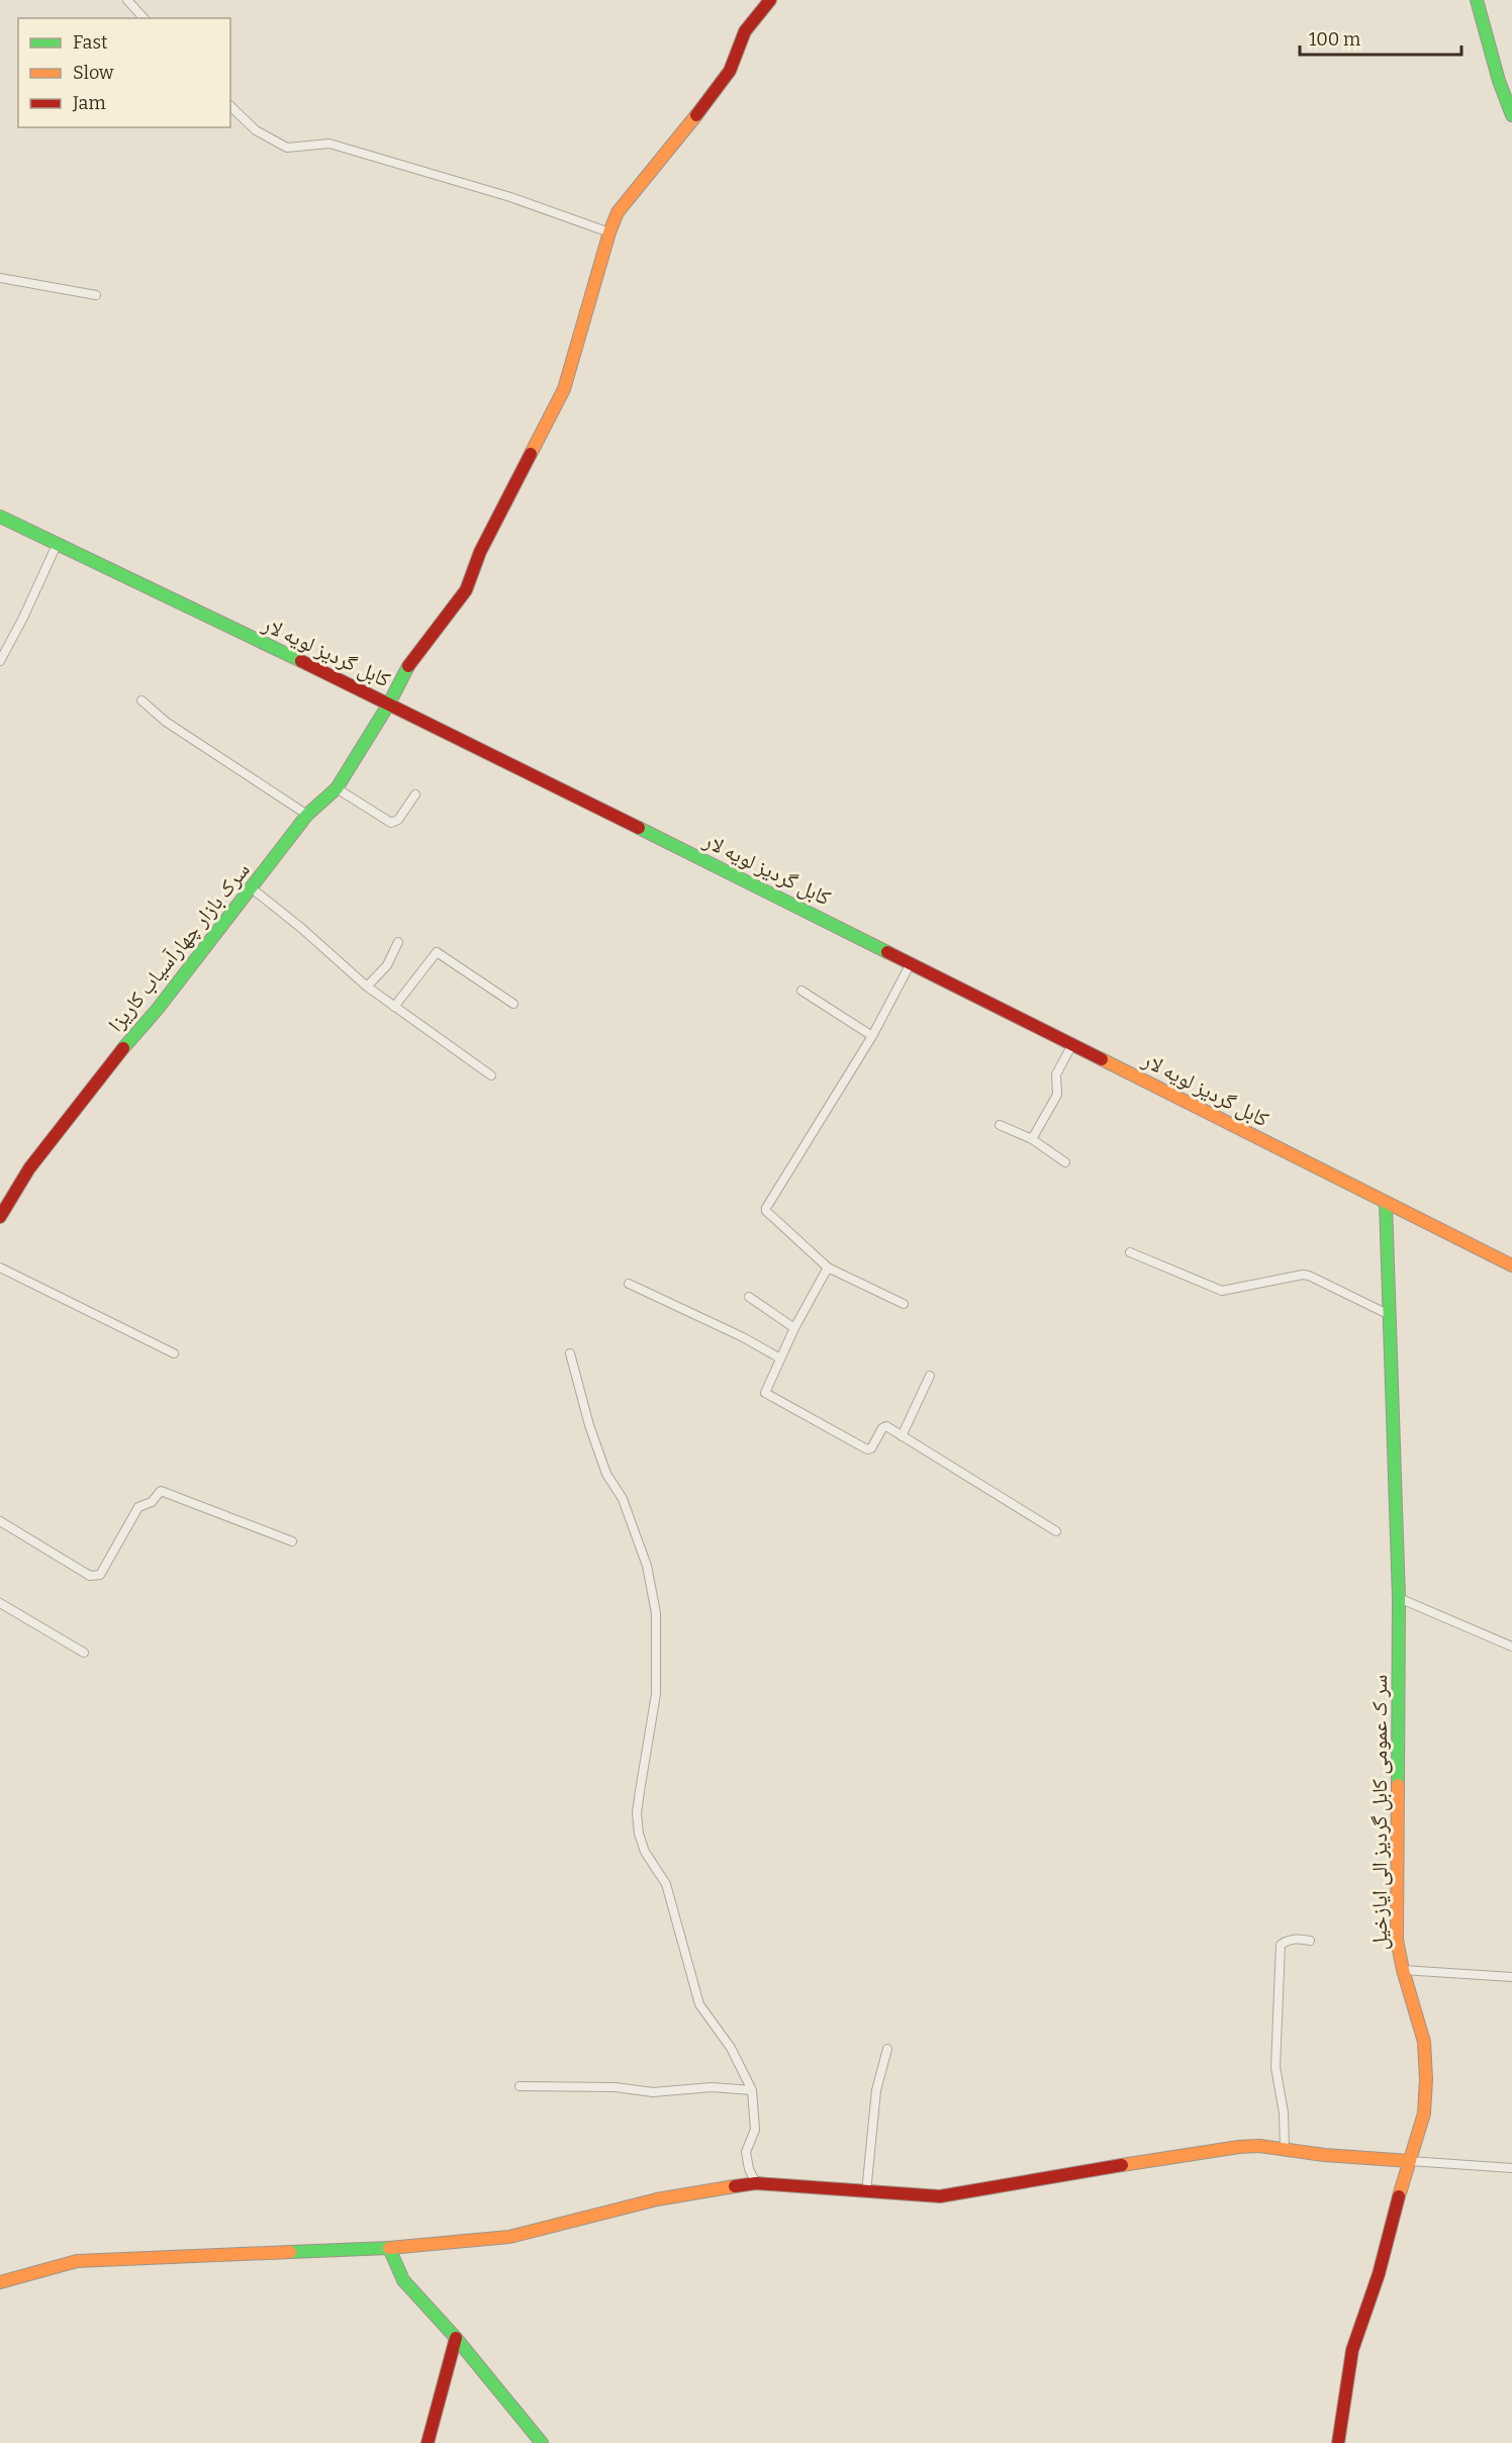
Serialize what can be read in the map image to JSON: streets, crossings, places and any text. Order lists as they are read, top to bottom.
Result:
{
  "streets": {
    "main road": ["کابل گردیز لویه لار", "سرک بازار چهارآسیاب کاریزا", "سر ک عمومی کابل گردیز الی ایازخیل"]
  },
  "crossings": [
    ["کابل گردیز لویه لار", "سرک بازار چهارآسیاب کاریزا"],
    ["کابل گردیز لویه لار", "سر ک عمومی کابل گردیز الی ایازخیل"]
  ],
  "legend": ["Fast", "Slow", "Jam"],
  "scale_bar": "100 m"
}
